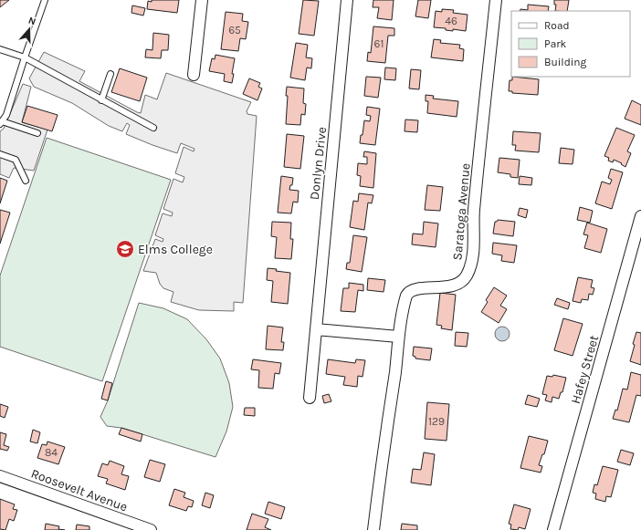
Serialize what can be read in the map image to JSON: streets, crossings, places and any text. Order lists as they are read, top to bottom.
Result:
{
  "streets": {
    "street": [
      "Donlyn Drive",
      "Saratoga Avenue",
      "Hafey Street",
      "Roosevelt Avenue"
    ]
  },
  "places": {
    "school or university": ["Elms College"]
  },
  "house_numbers": [
    "46",
    "65",
    "61",
    "129",
    "84"
  ],
  "legend": ["Road", "Park", "Building"],
  "north": "top"
}
